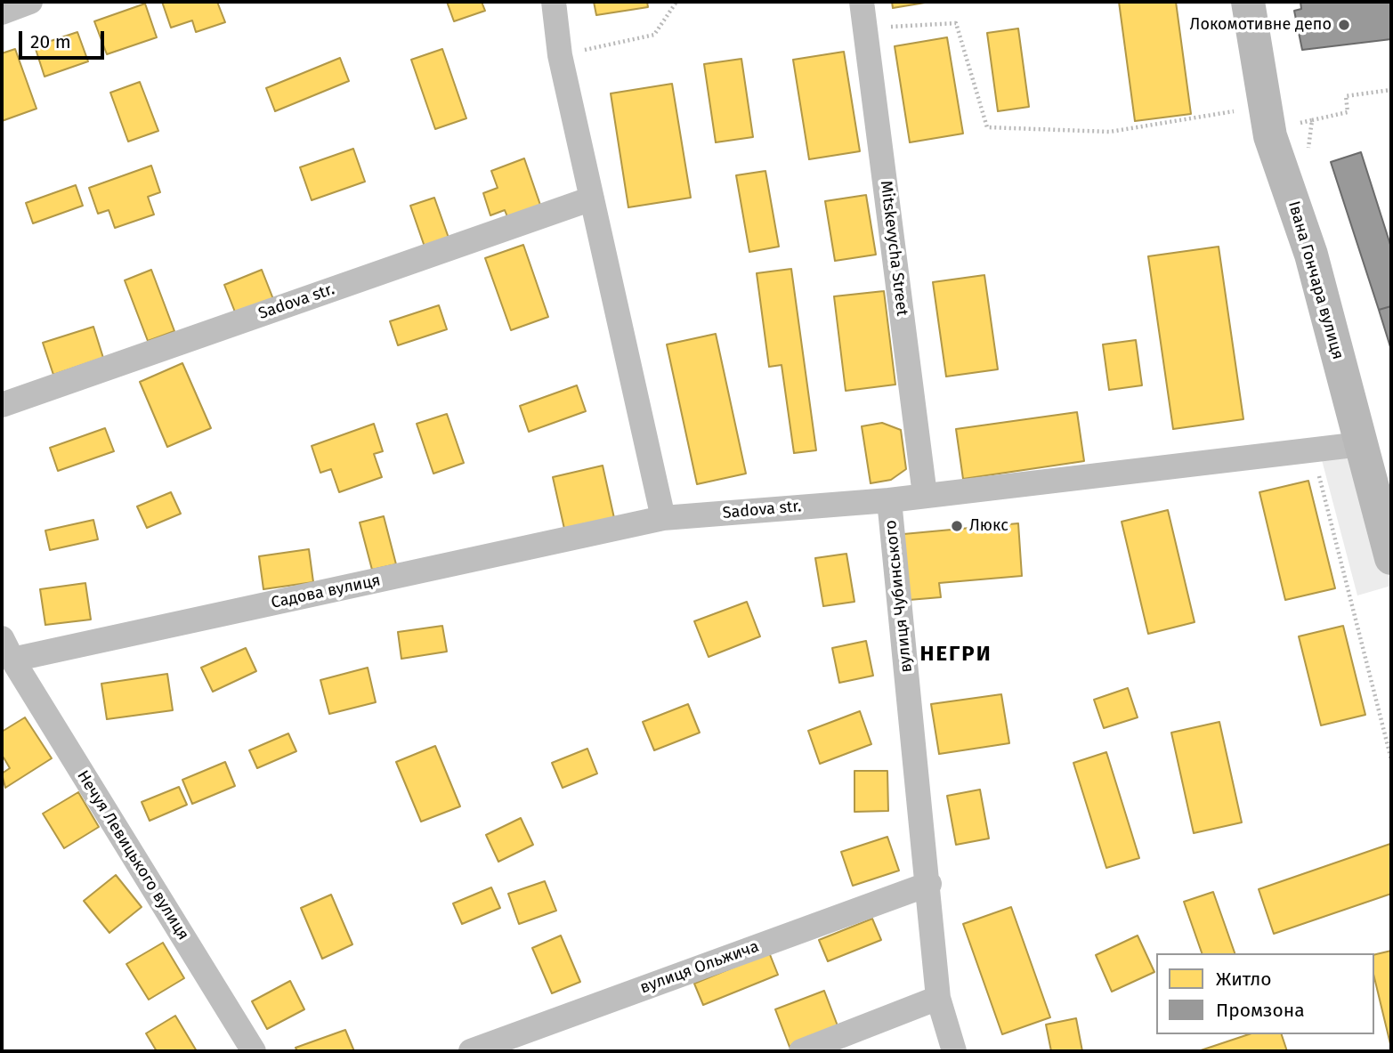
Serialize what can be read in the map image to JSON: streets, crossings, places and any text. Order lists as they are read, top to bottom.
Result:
{
  "streets": {
    "street": [
      "Mitskevycha Street",
      "Івана Гончара вулиця",
      "Sadova str.",
      "Садова вулиця",
      "вулиця Чубинського",
      "Нечуя Левицького вулиця",
      "вулиця Ольжича"
    ]
  },
  "crossings": [
    ["Mitskevycha Street", "вулиця Чубинського"],
    ["Івана Гончара вулиця", "вулиця Чубинського"],
    ["Sadova str.", "Садова вулиця"],
    ["Sadova str.", "вулиця Чубинського"],
    ["Садова вулиця", "Нечуя Левицького вулиця"],
    ["вулиця Чубинського", "вулиця Ольжича"]
  ],
  "districts": ["НЕГРИ"],
  "places": ["Локомотивне депо", "Люкс"],
  "legend": ["Житло", "Промзона"],
  "scale_bar": "20 m"
}
